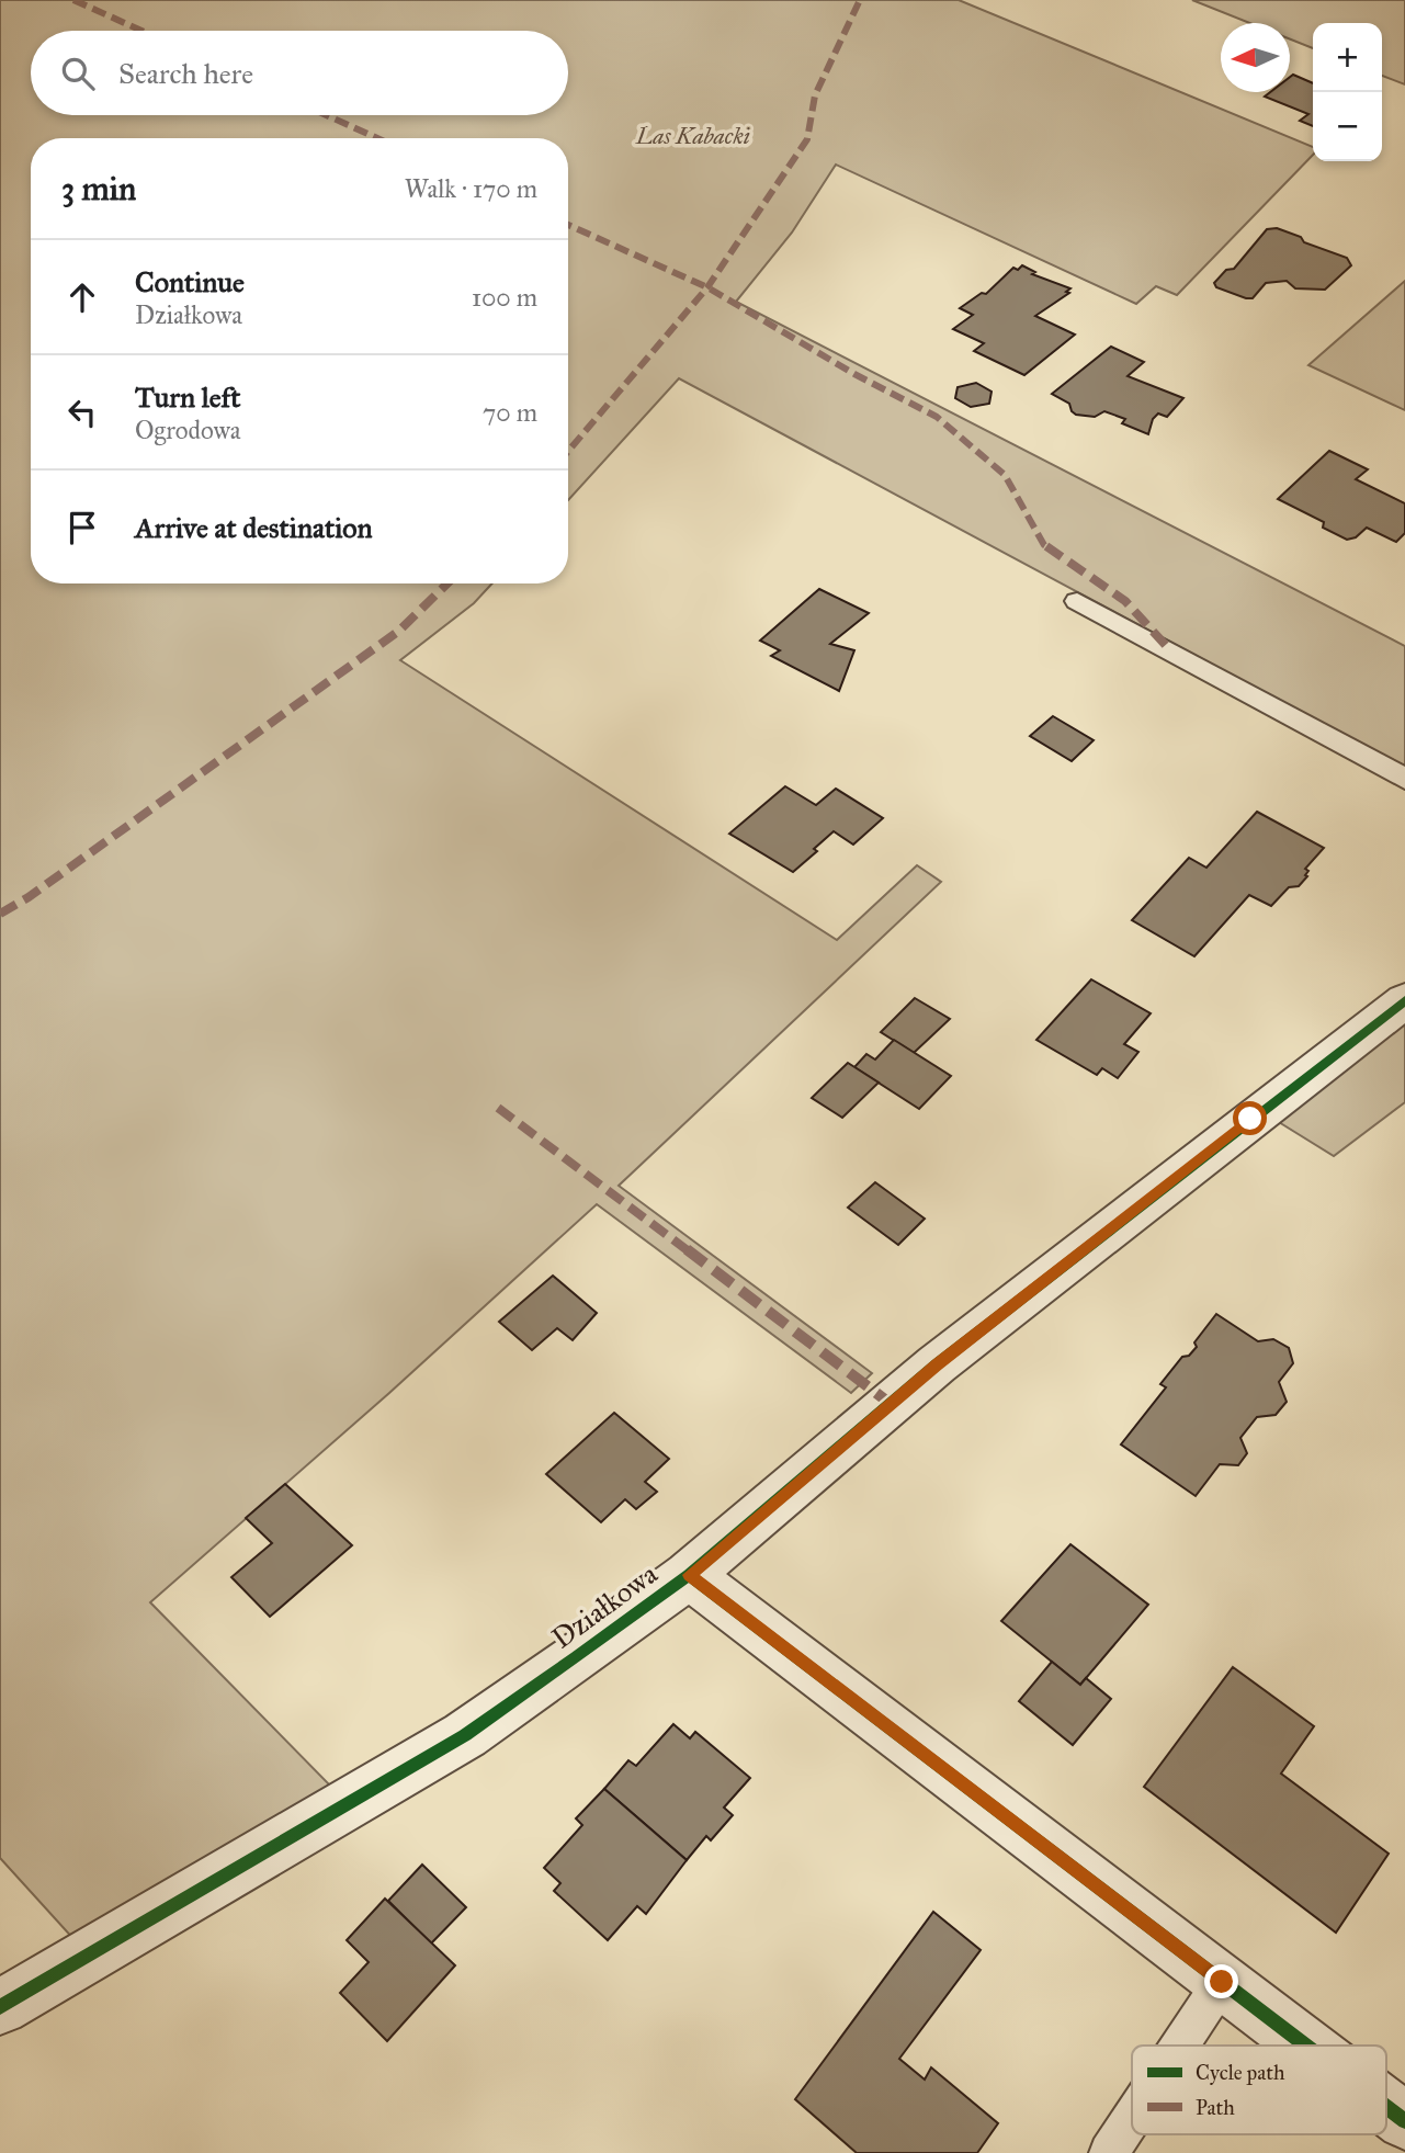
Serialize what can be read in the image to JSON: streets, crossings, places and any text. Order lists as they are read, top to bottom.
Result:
{
  "streets": {
    "street": ["Działkowa"]
  },
  "parks": ["Las Kabacki"],
  "legend": ["Cycle path", "Path"],
  "north": "left",
  "page": {
    "map_buttons": ["+", "−"],
    "search": "Search here",
    "heading": ["3 min", "Walk · 170 m"],
    "list": [
      ["Continue", "Działkowa", "100 m"],
      ["Turn left", "Ogrodowa", "70 m"],
      "Arrive at destination"
    ]
  }
}
